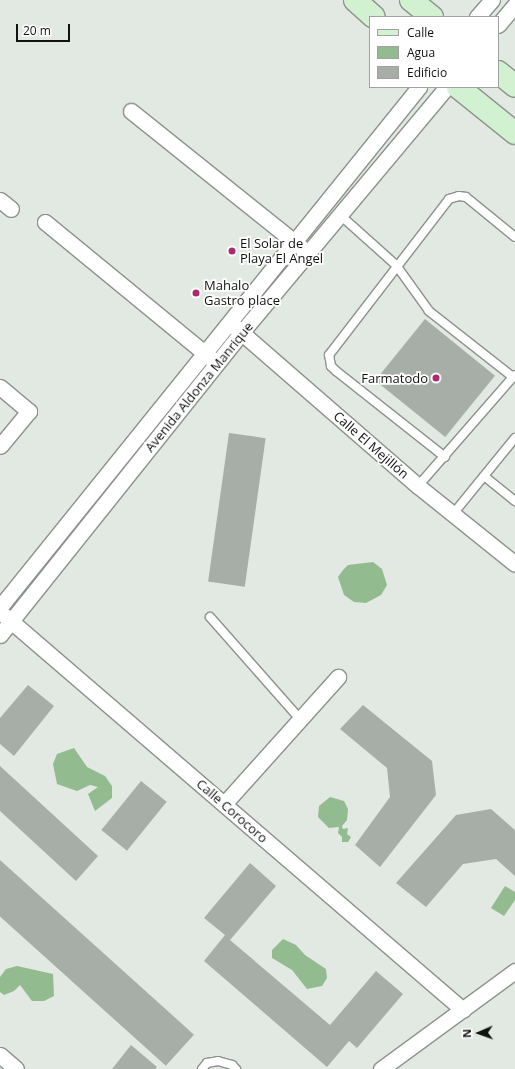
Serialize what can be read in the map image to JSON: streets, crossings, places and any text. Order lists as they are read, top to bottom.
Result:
{
  "streets": {
    "street": ["Avenida Aldonza Manrique", "Calle El Mejillón", "Calle Corocoro"]
  },
  "crossings": [
    ["Avenida Aldonza Manrique", "Calle El Mejillón"],
    ["Avenida Aldonza Manrique", "Calle Corocoro"]
  ],
  "places": ["El Solar de Playa El Angel", "Mahalo Gastro place", "Farmatodo"],
  "legend": ["Calle", "Agua", "Edificio"],
  "scale_bar": "20 m",
  "north": "left"
}
